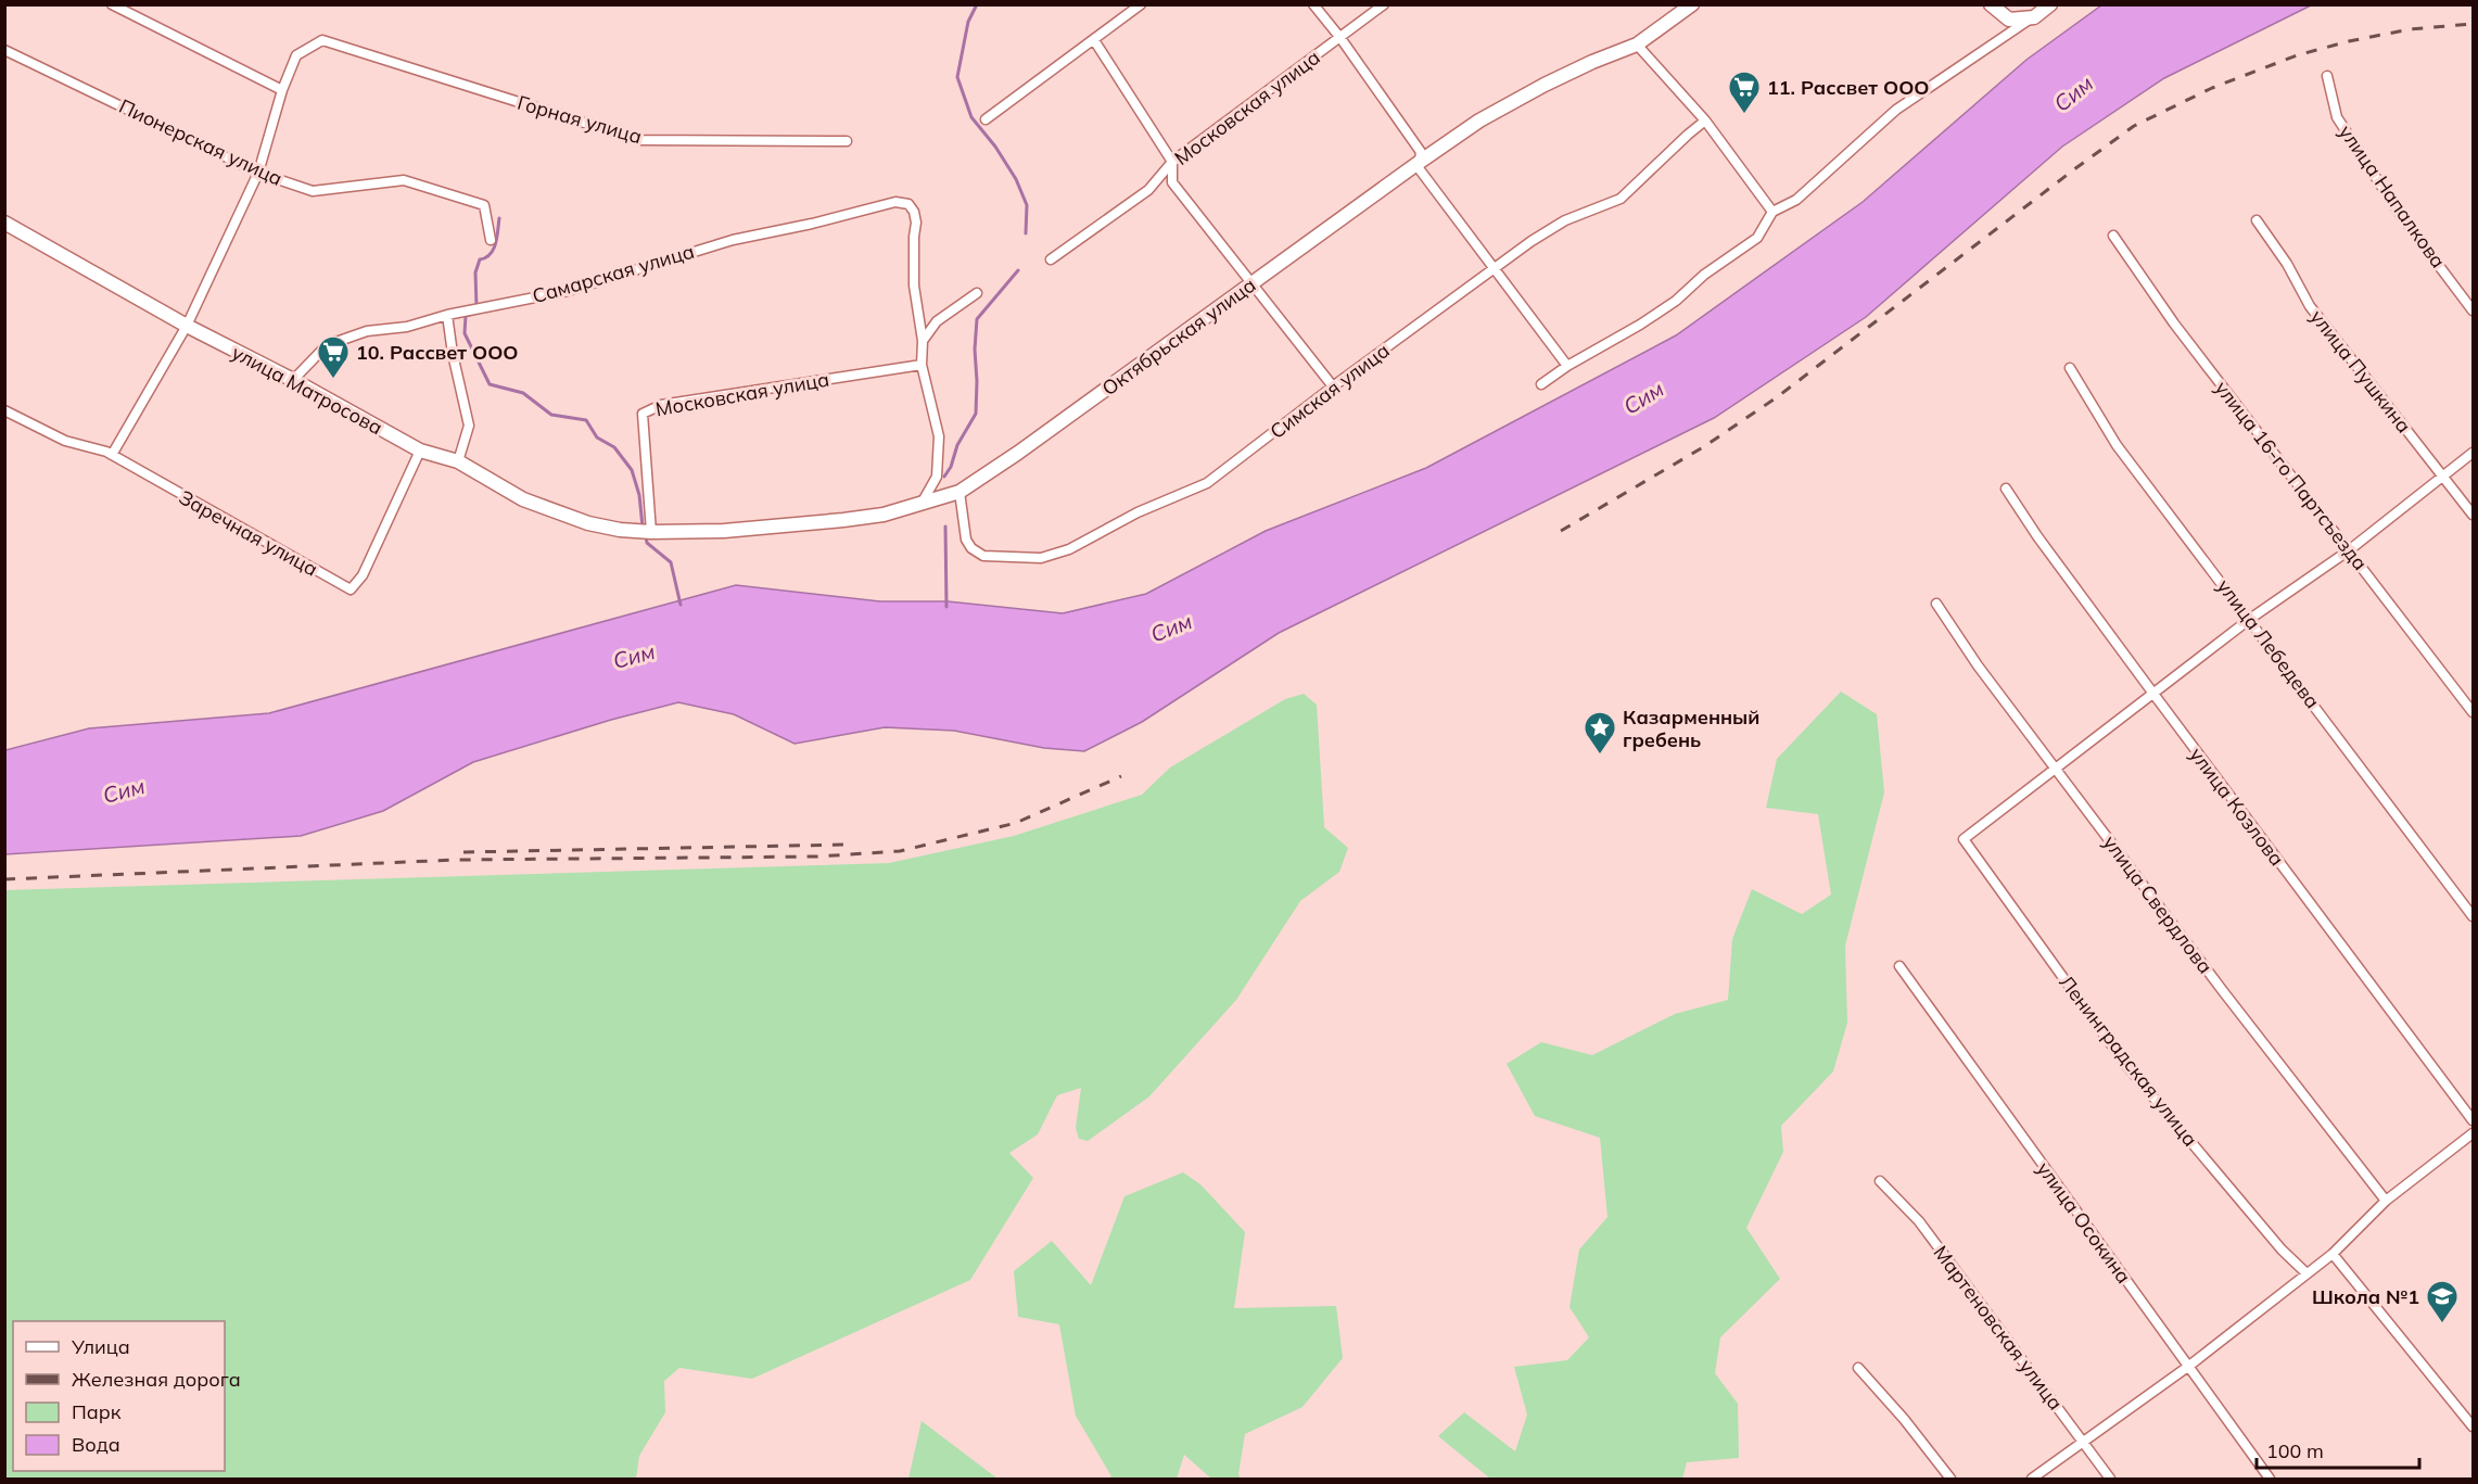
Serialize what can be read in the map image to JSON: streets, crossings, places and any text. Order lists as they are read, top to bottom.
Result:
{
  "streets": {
    "main road": ["Октябрьская улица", "улица Матросова"],
    "street": [
      "Московская улица",
      "Горная улица",
      "Пионерская улица",
      "улица Напалкова",
      "Самарская улица",
      "улица Пушкина",
      "Симская улица",
      "улица 16-го Партсъезда",
      "Заречная улица",
      "улица Лебедева",
      "улица Козлова",
      "улица Свердлова",
      "Ленинградская улица",
      "улица Осокина",
      "Мартеновская улица"
    ]
  },
  "crossings": [
    ["Московская улица", "Октябрьская улица"],
    ["Самарская улица", "улица Матросова"],
    ["Октябрьская улица", "улица Матросова"],
    ["Октябрьская улица", "Симская улица"],
    ["улица Матросова", "Заречная улица"],
    ["улица Свердлова", "Ленинградская улица"]
  ],
  "water": ["Сим"],
  "places": {
    "supermarket": ["11. Рассвет ООО", "10. Рассвет ООО"],
    "place": ["Казарменный гребень"],
    "school or university": ["Школа №1"]
  },
  "legend": [
    "Улица",
    "Железная дорога",
    "Парк",
    "Вода"
  ],
  "scale_bar": "100 m"
}
